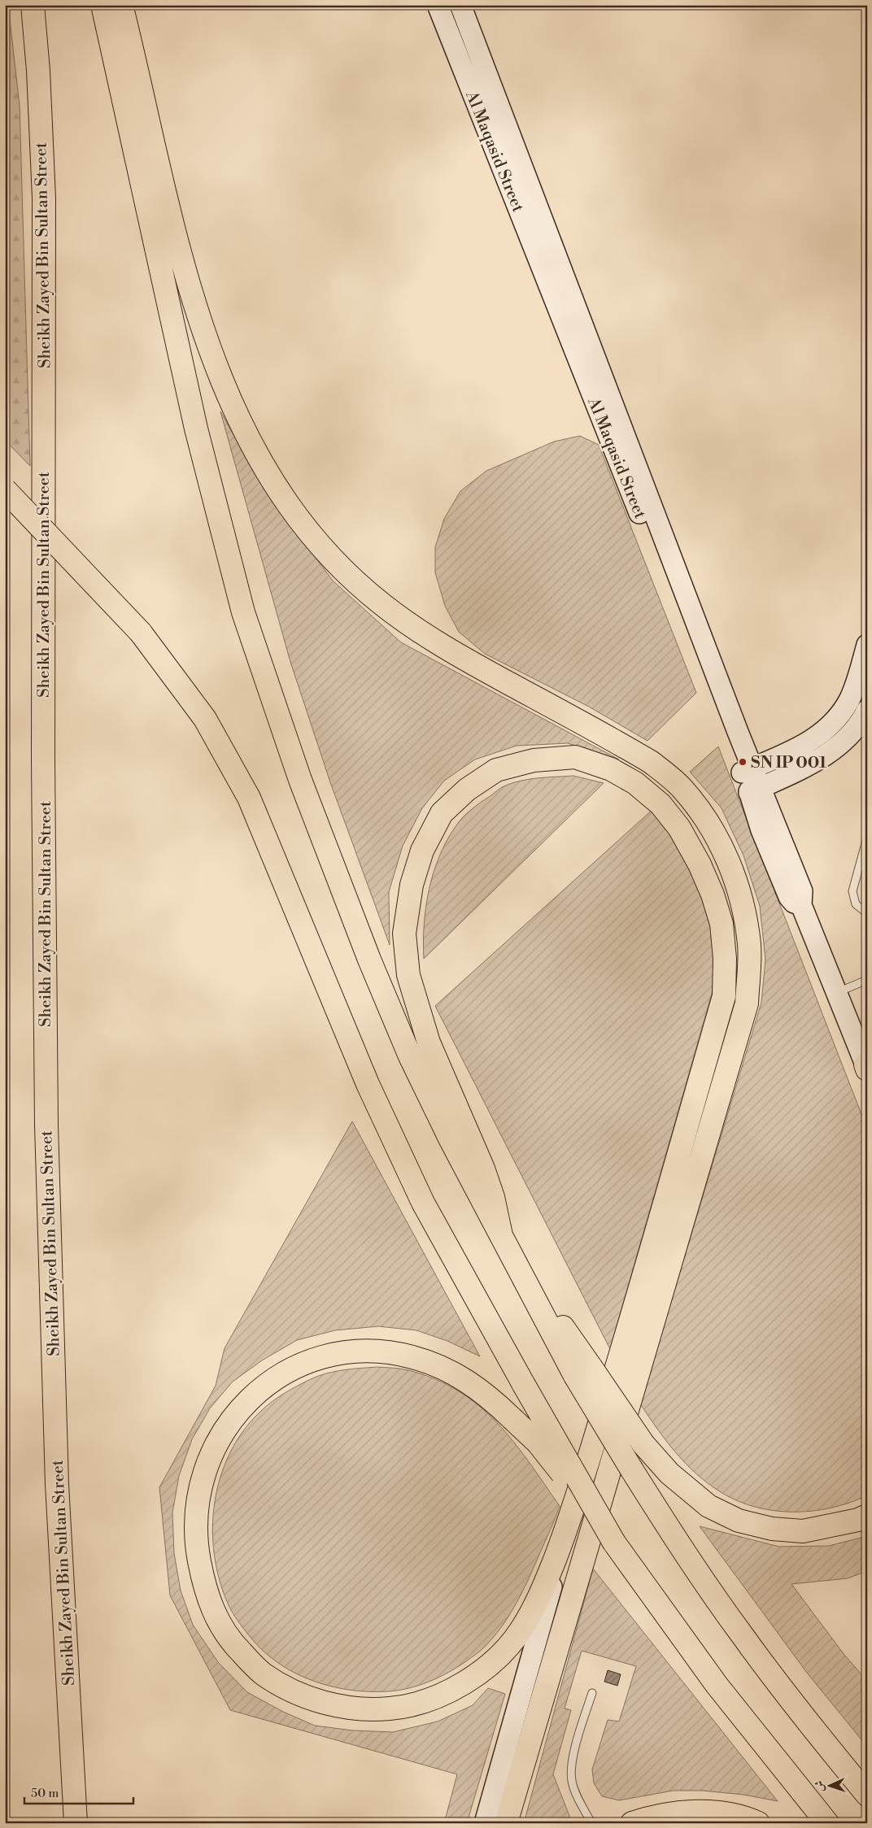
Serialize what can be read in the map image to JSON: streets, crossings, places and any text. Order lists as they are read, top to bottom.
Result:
{
  "streets": {
    "highway": ["Sheikh Zayed Bin Sultan Street"],
    "street": ["Al Maqasid Street"]
  },
  "places": ["SN IP 001"],
  "scale_bar": "50 m",
  "north": "left"
}
